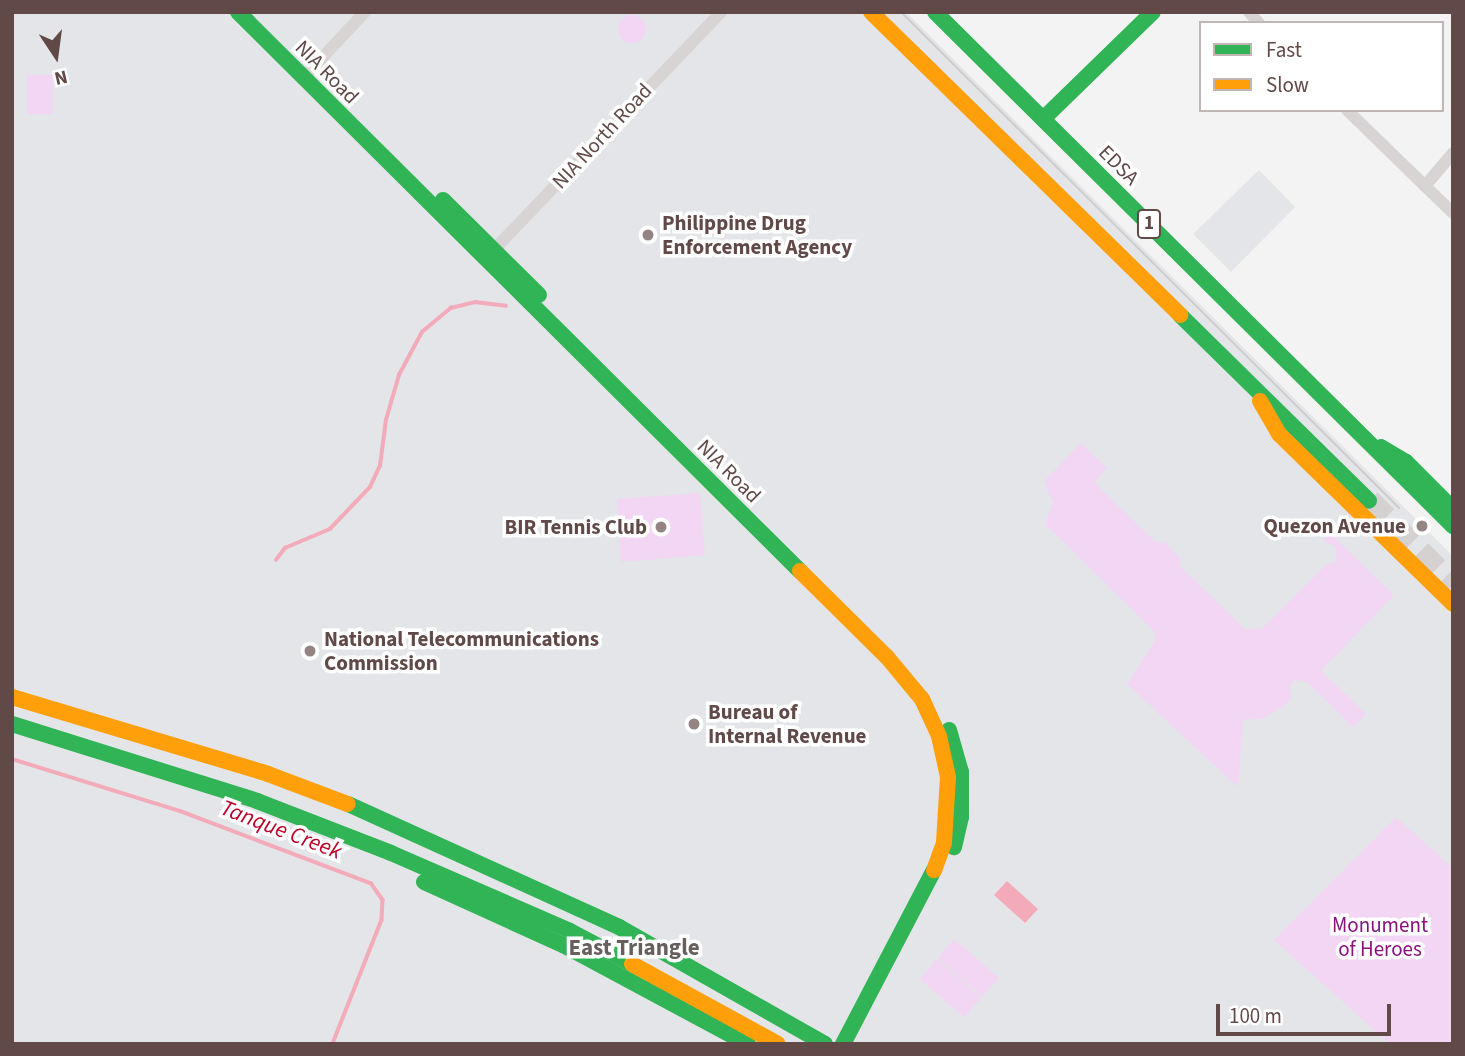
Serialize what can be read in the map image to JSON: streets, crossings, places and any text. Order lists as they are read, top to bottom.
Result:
{
  "streets": {
    "main road": ["NIA Road", "EDSA", "1"],
    "street": ["NIA North Road"]
  },
  "crossings": [
    ["NIA Road", "NIA North Road"]
  ],
  "districts": ["East Triangle"],
  "water": ["Tanque Creek"],
  "parks": ["Monument of Heroes"],
  "places": [
    "Philippine Drug Enforcement Agency",
    "Quezon Avenue",
    "BIR Tennis Club",
    "National Telecommunications Commission",
    "Bureau of Internal Revenue"
  ],
  "legend": ["Fast", "Slow"],
  "scale_bar": "100 m",
  "north": "bottom"
}
